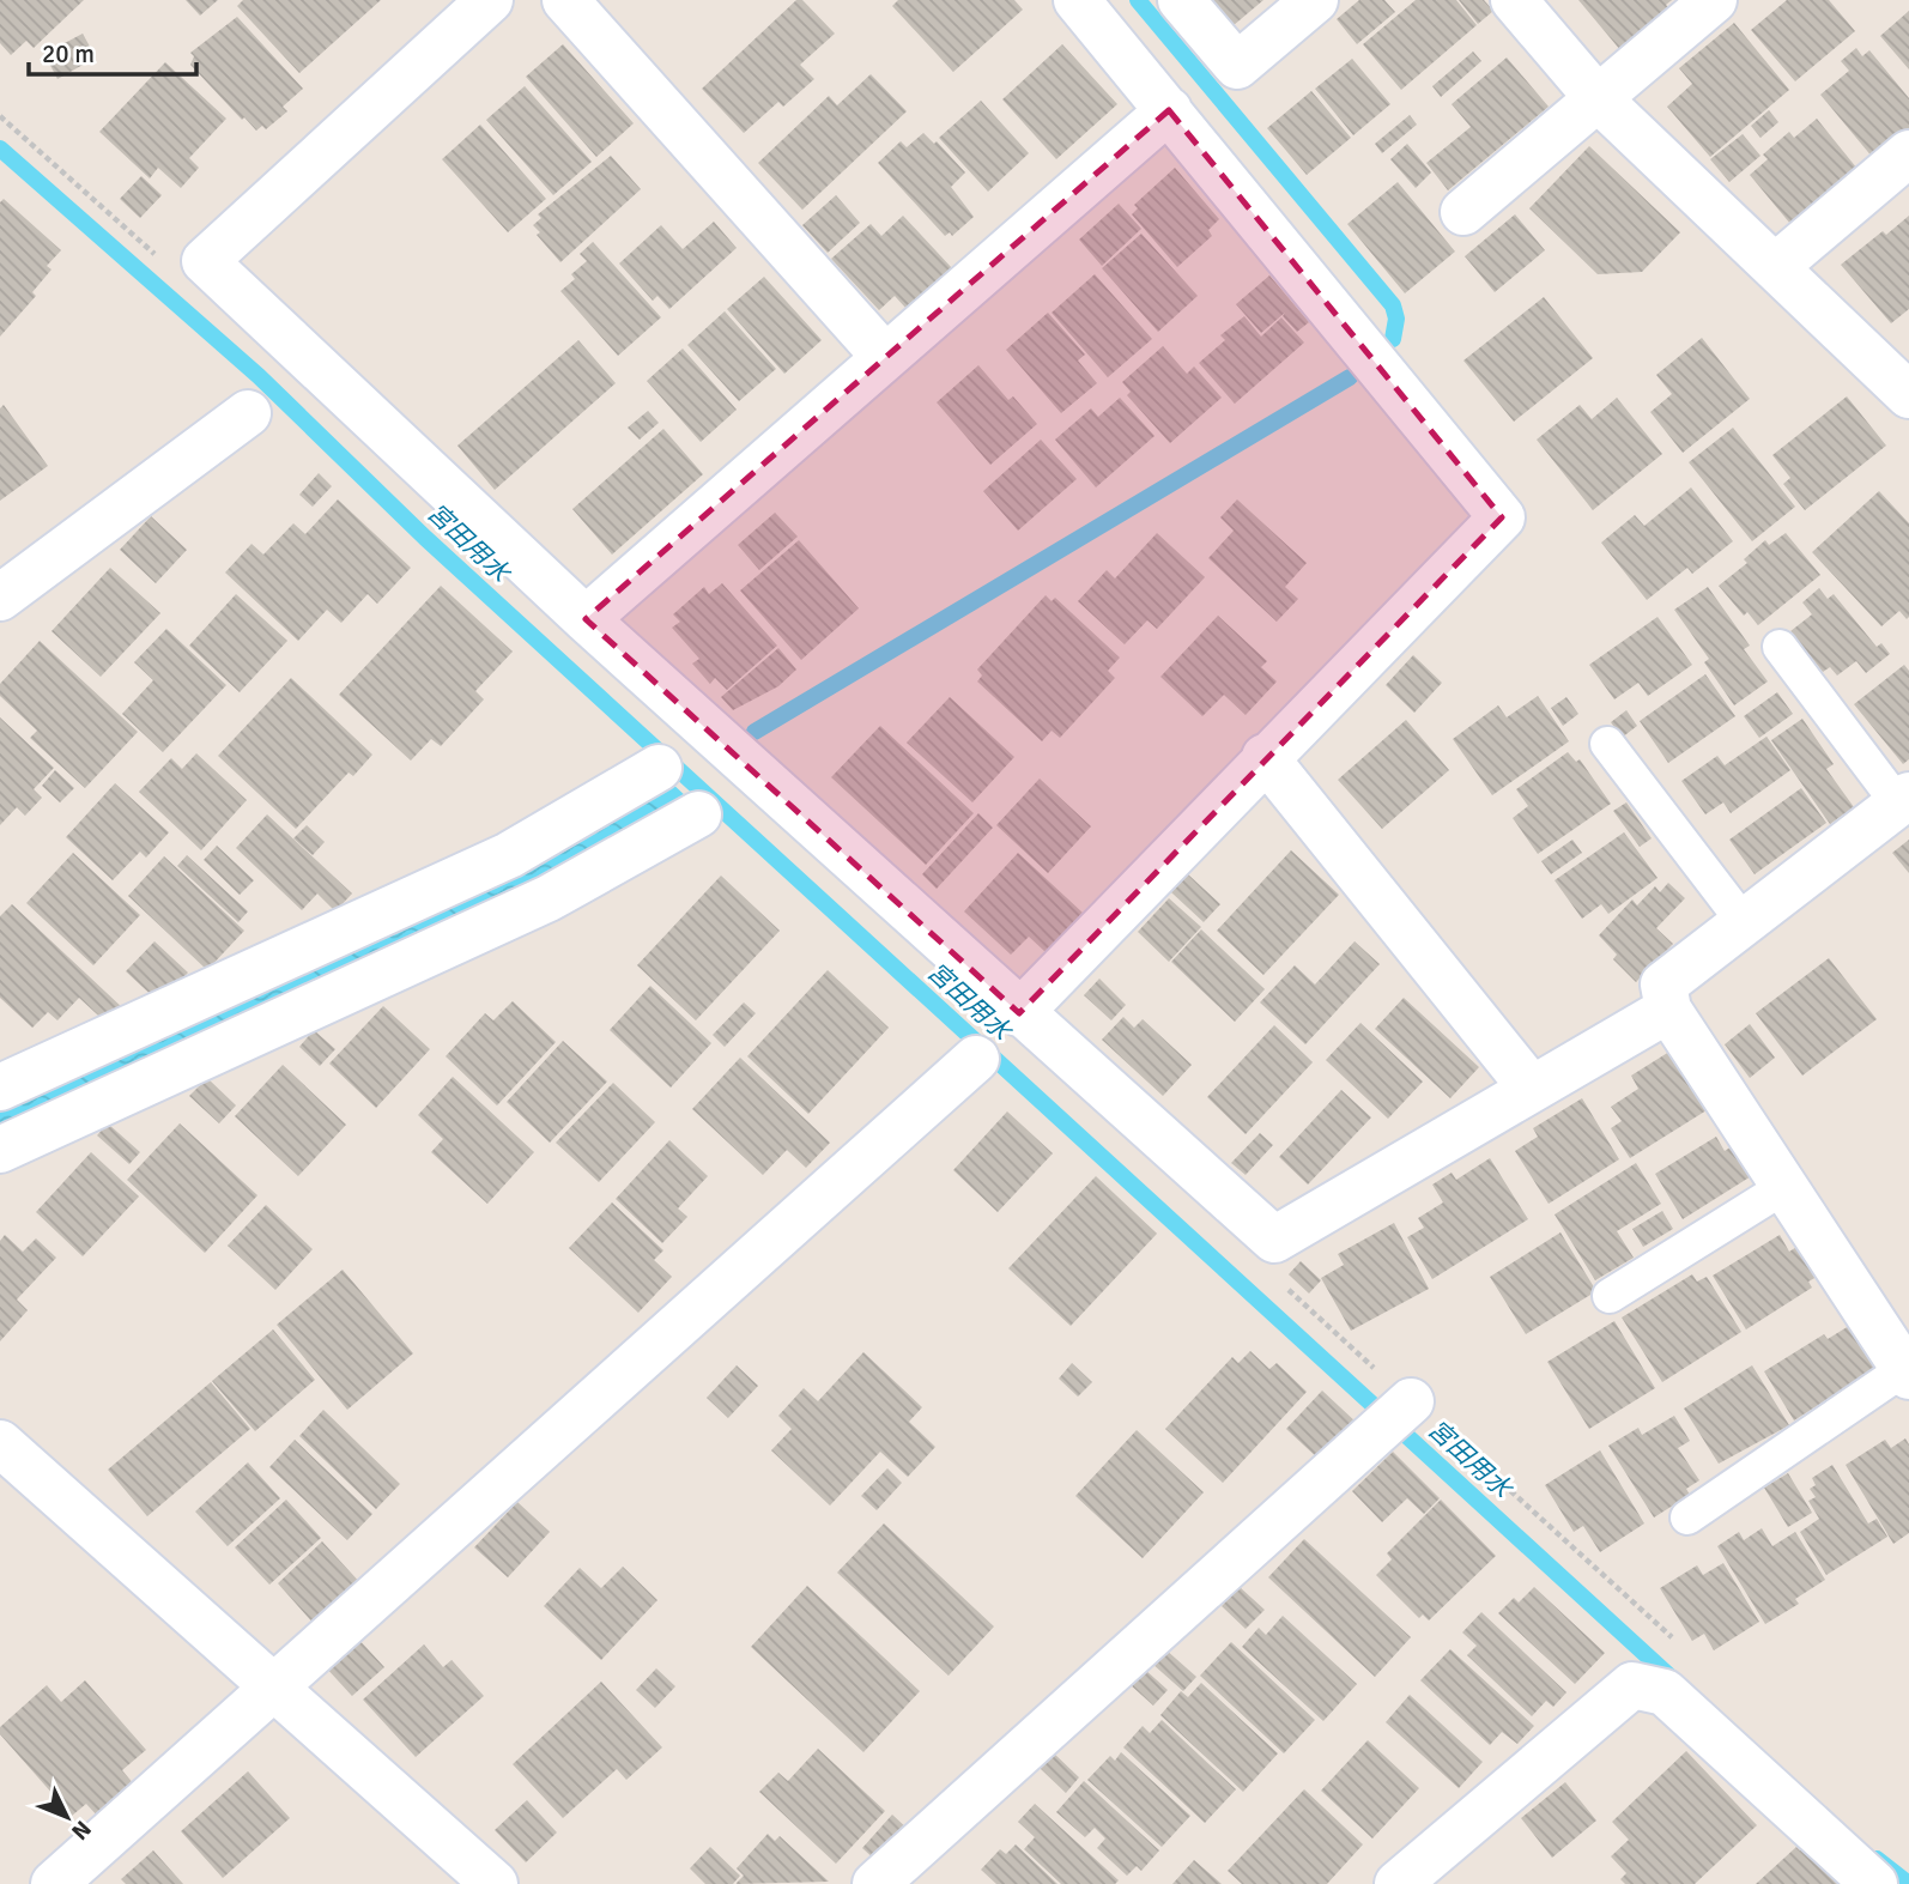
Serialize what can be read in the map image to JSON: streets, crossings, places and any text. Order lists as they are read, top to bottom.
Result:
{
  "water": ["宮田用水"],
  "scale_bar": "20 m",
  "north": "bottom right"
}
